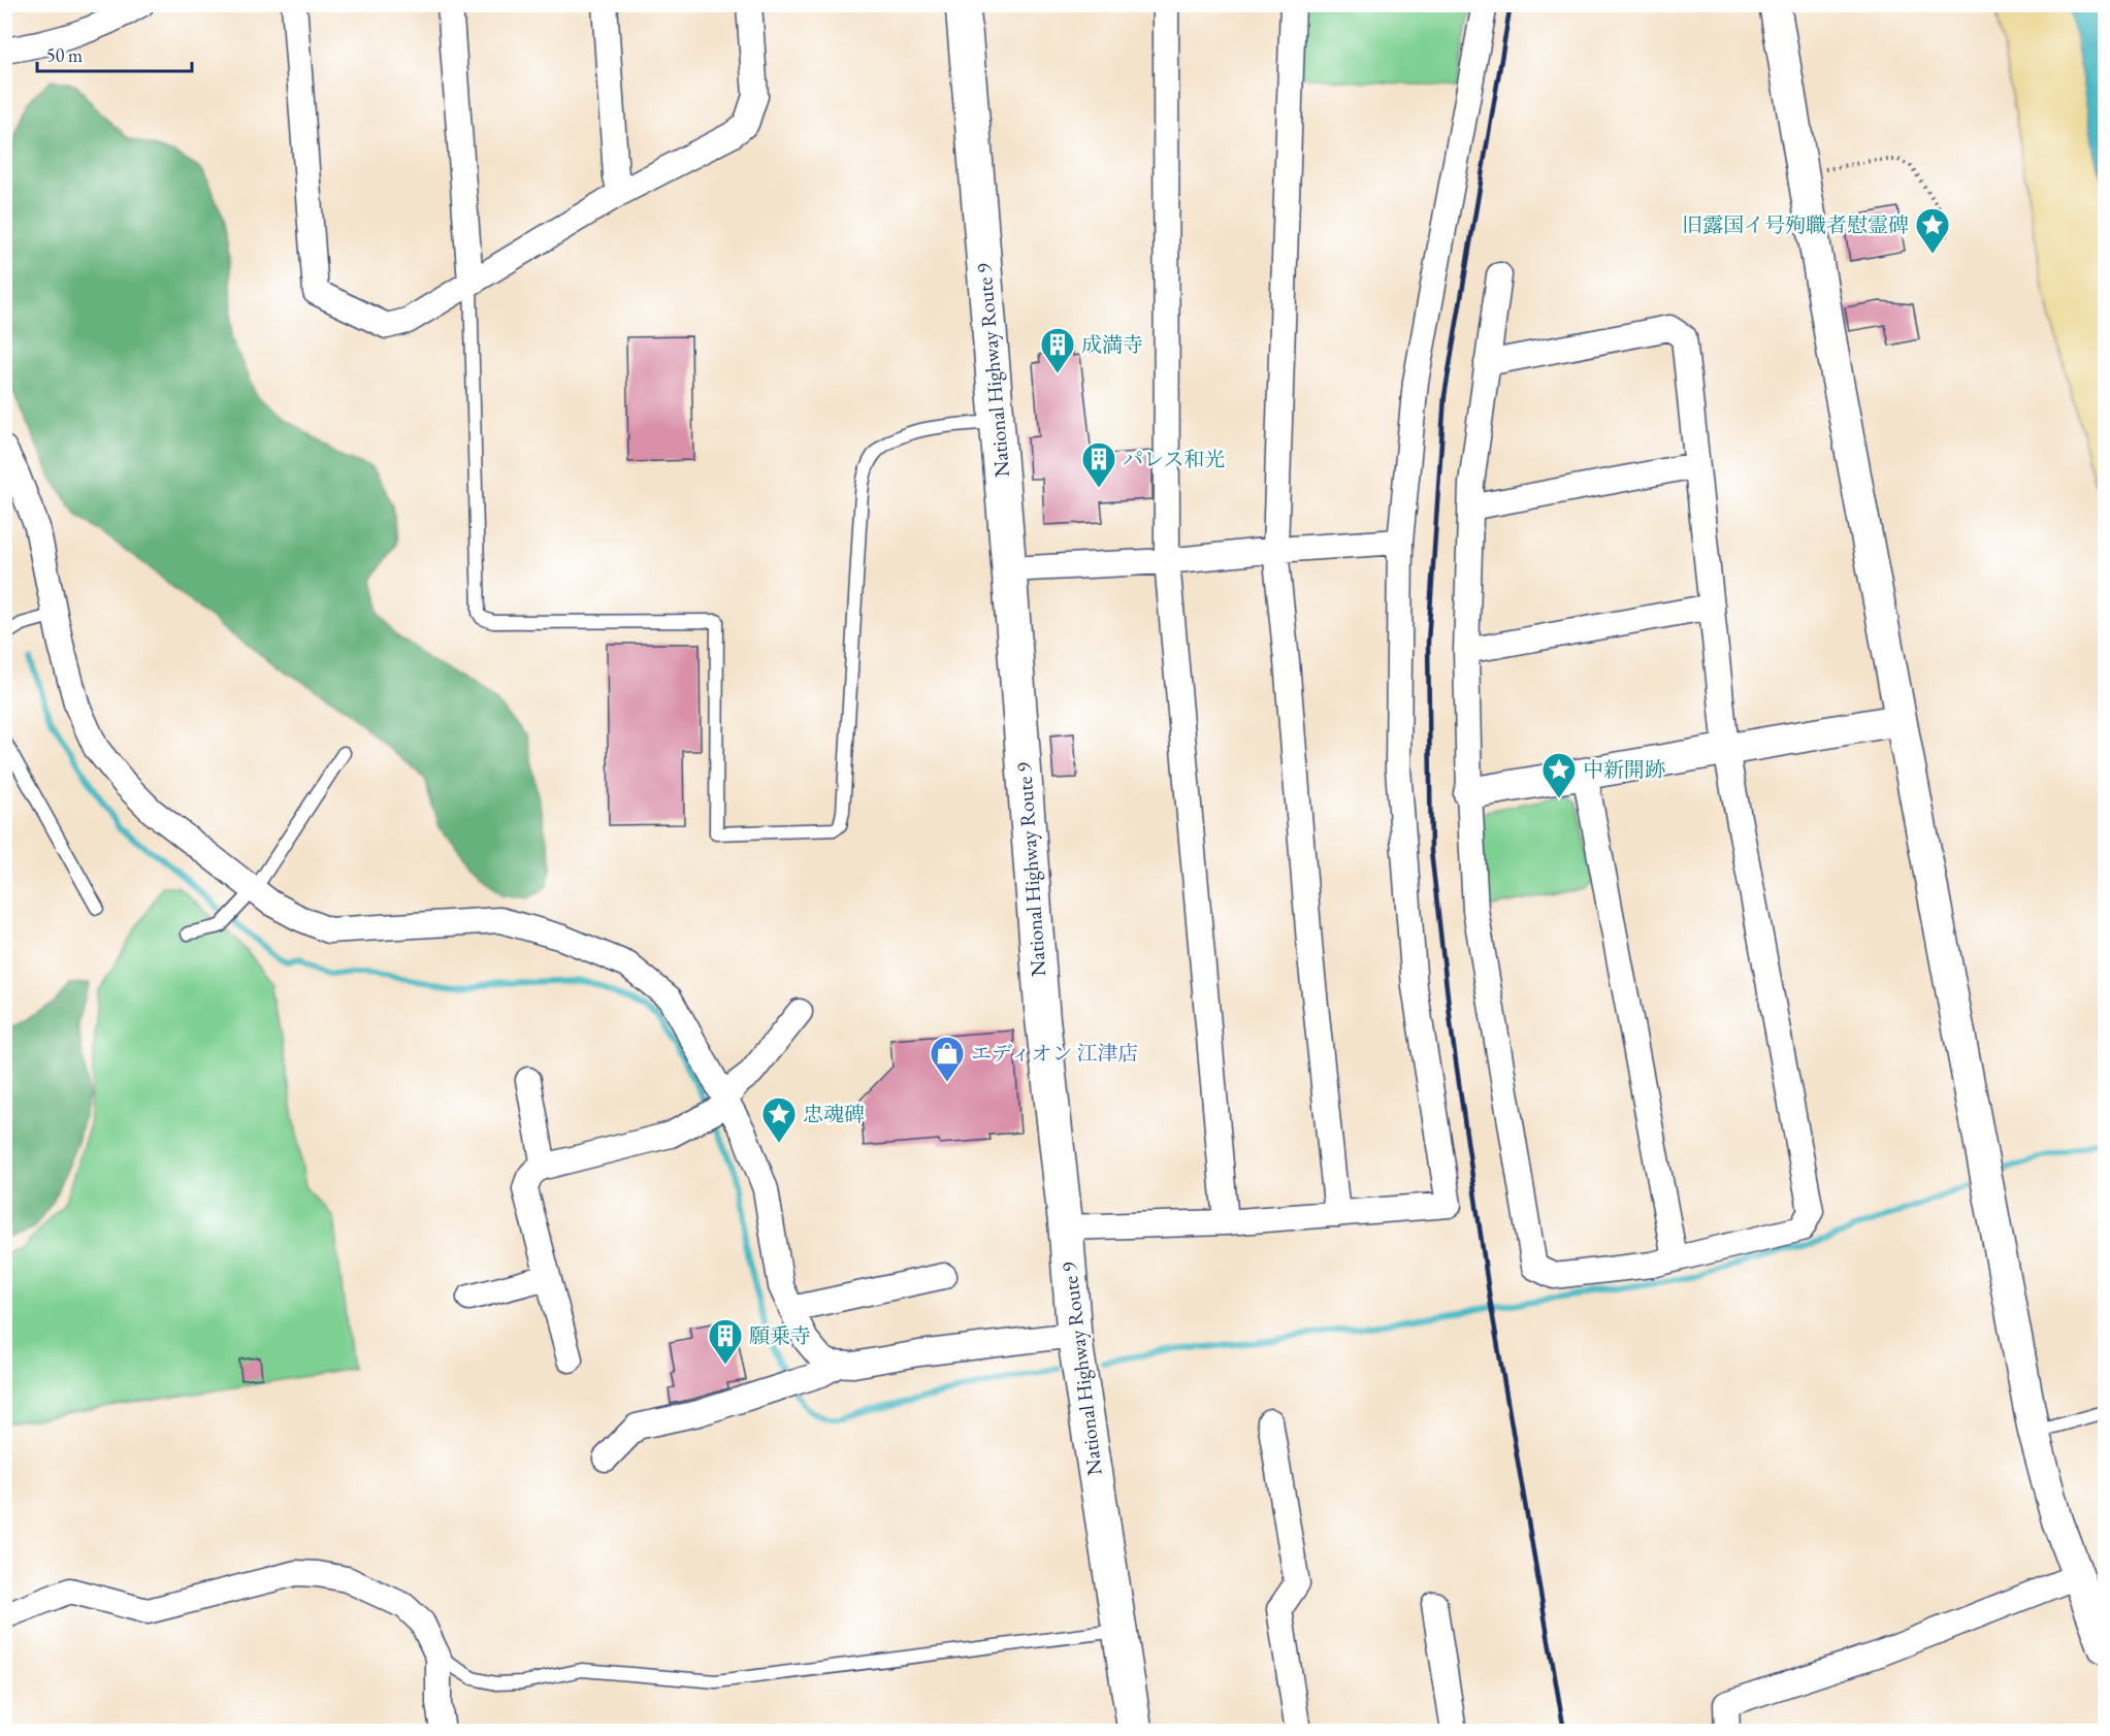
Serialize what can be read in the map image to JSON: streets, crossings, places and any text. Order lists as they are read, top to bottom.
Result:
{
  "streets": {
    "highway": ["National Highway Route 9"]
  },
  "places": {
    "place": ["旧露国イ号殉職者慰霊碑", "中新開跡", "忠魂碑"],
    "building": ["成満寺", "パレス和光", "願乗寺"],
    "shop": ["エディオン 江津店"]
  },
  "scale_bar": "50 m"
}
